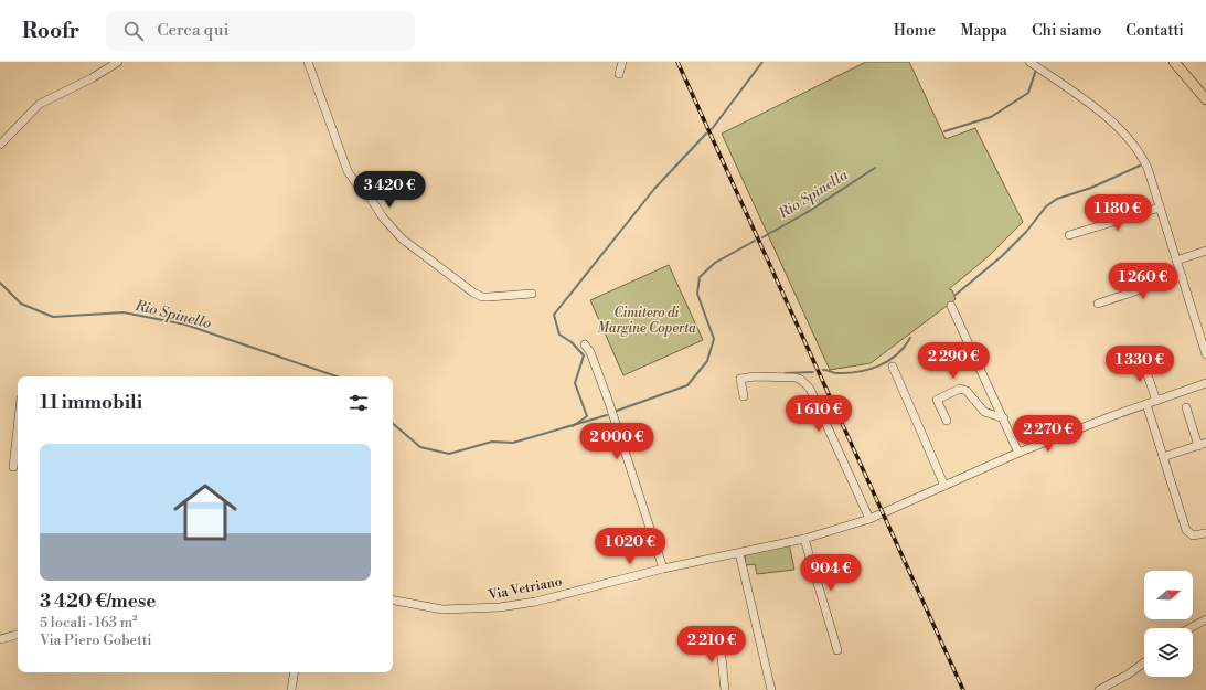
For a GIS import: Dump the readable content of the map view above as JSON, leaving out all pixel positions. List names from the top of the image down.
{
  "streets": {
    "street": ["Via Vetriano"]
  },
  "water": ["Rio Spinella", "Rio Spinello"],
  "parks": ["Cimitero di Margine Coperta"],
  "north": "right",
  "page": {
    "header": "Roofr",
    "search": "Cerca qui",
    "nav": [
      "Home",
      "Mappa",
      "Chi siamo",
      "Contatti"
    ],
    "price": [
      "3 420 €",
      "1 180 €",
      "1 260 €",
      "2 290 €",
      "1 330 €",
      "1 610 €",
      "2 270 €",
      "2 000 €",
      "1 020 €",
      "904 €",
      "2 210 €"
    ],
    "heading": "11 immobili",
    "list": [
      {
        "name": "3 420 €/mese",
        "note": "5 locali · 163 m² · Via Piero Gobetti"
      }
    ]
  }
}
